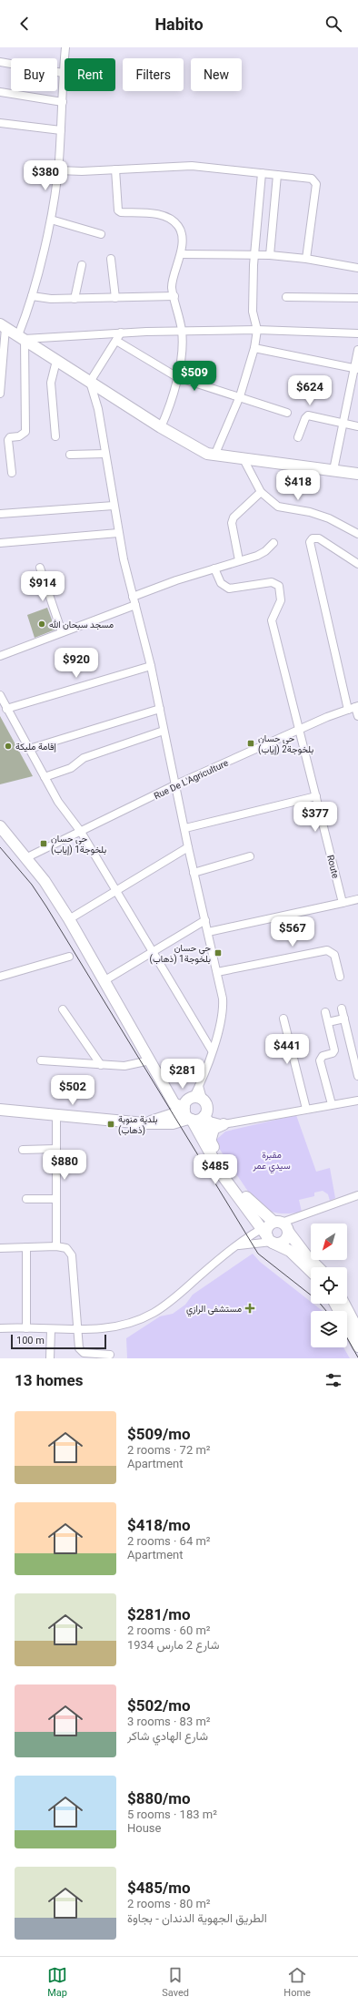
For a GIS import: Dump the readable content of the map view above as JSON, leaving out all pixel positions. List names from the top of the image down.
{
  "streets": {
    "street": ["Rue De L'Agriculture", "Route"]
  },
  "crossings": [
    ["Rue De L'Agriculture", "Route"]
  ],
  "parks": ["مقبرة سيدي عمر"],
  "places": {
    "other": ["مسجد سبحان الله", "إقامة مليكة"],
    "transit": [
      "حي حسان بلخوجة2 (إياب)",
      "حي حسان بلخوجة1 (إياب)",
      "حي حسان بلخوجة1 (ذهاب)",
      "بلدية منوبة (ذهاب)"
    ],
    "health": ["مستشفى الرازي"]
  },
  "scale_bar": "100 m",
  "north": "bottom left",
  "page": {
    "header": "Habito",
    "chip": [
      "Buy",
      "Rent",
      "Filters",
      "New"
    ],
    "price": [
      "$380",
      "$509",
      "$624",
      "$418",
      "$914",
      "$920",
      "$377",
      "$567",
      "$441",
      "$281",
      "$502",
      "$880",
      "$485"
    ],
    "scale": "100 m",
    "heading": "13 homes",
    "list": [
      {
        "name": "$509/mo",
        "note": "2 rooms · 72 m² · Apartment"
      },
      {
        "name": "$418/mo",
        "note": "2 rooms · 64 m² · Apartment"
      },
      {
        "name": "$281/mo",
        "note": "2 rooms · 60 m² · شارع 2 مارس 1934"
      },
      {
        "name": "$502/mo",
        "note": "3 rooms · 83 m² · شارع الهادي شاكر"
      },
      {
        "name": "$880/mo",
        "note": "5 rooms · 183 m² · House"
      },
      {
        "name": "$485/mo",
        "note": "2 rooms · 80 m² · الطريق الجهوية الدندان - بجاوة"
      }
    ],
    "tabs": ["Map", "Saved", "Home"]
  }
}
